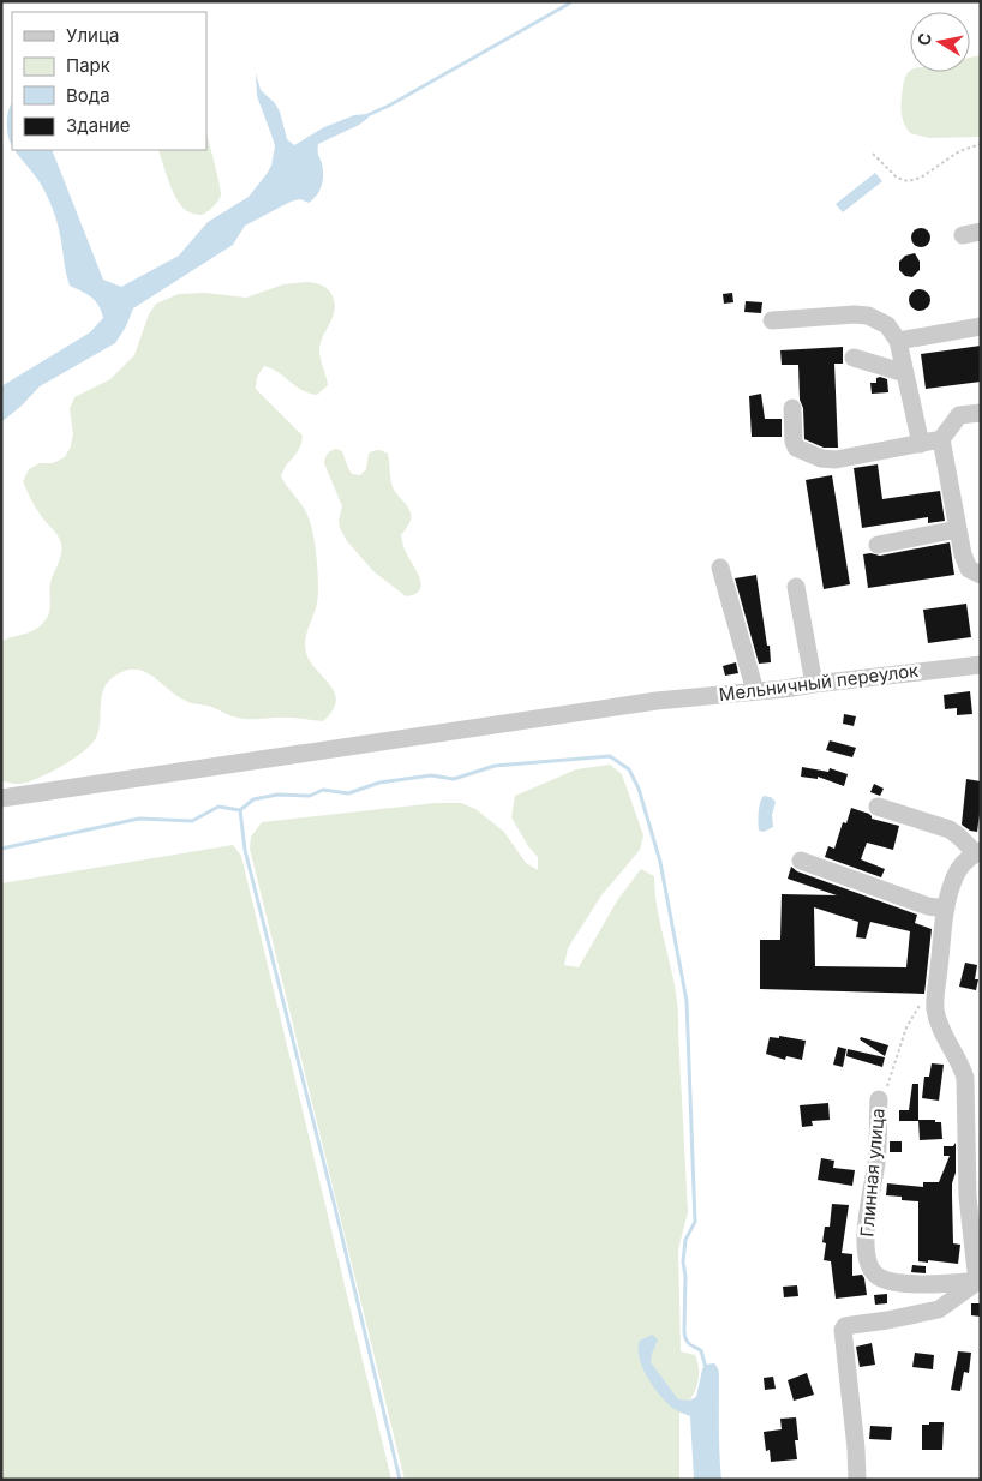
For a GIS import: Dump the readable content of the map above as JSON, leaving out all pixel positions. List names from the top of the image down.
{
  "streets": {
    "street": ["Мельничный переулок", "Глинная улица"]
  },
  "legend": [
    "Улица",
    "Парк",
    "Вода",
    "Здание"
  ],
  "north": "left"
}
